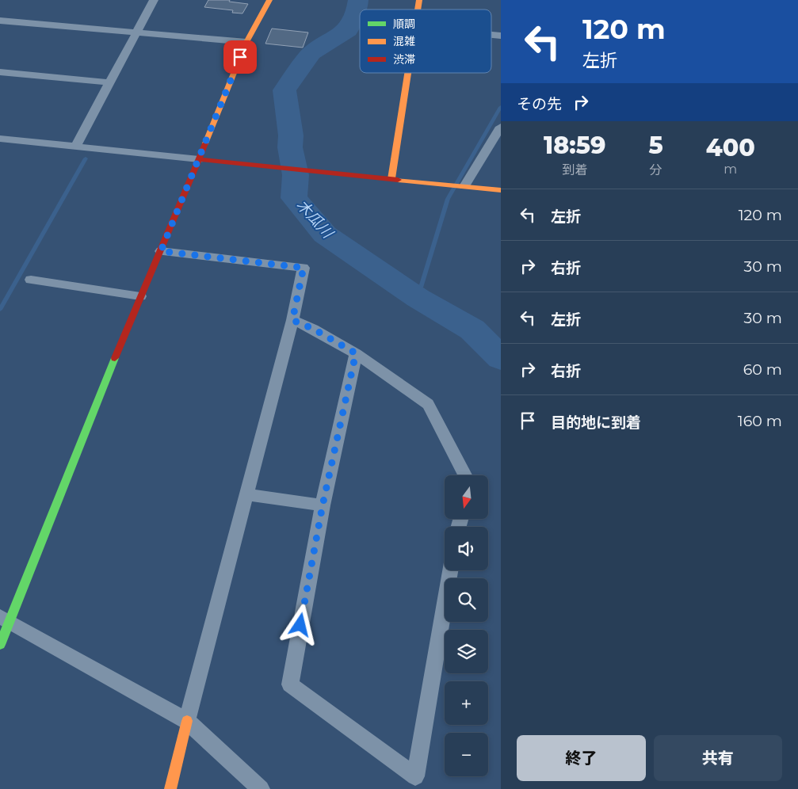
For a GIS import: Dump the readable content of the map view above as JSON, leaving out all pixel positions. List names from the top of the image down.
{
  "water": ["木瓜川"],
  "legend": ["順調", "混雑", "渋滞"],
  "north": "bottom",
  "page": {
    "turn": ["120 m", "左折"],
    "then": "その先",
    "eta": [
      "18:59",
      "到着",
      "5",
      "分",
      "400",
      "m"
    ],
    "list": [
      {
        "name": "左折",
        "value": "120 m"
      },
      {
        "name": "右折",
        "value": "30 m"
      },
      {
        "name": "左折",
        "value": "30 m"
      },
      {
        "name": "右折",
        "value": "60 m"
      },
      {
        "name": "目的地に到着",
        "value": "160 m"
      }
    ],
    "map_buttons": ["+", "−"],
    "buttons": ["終了", "共有"]
  }
}
